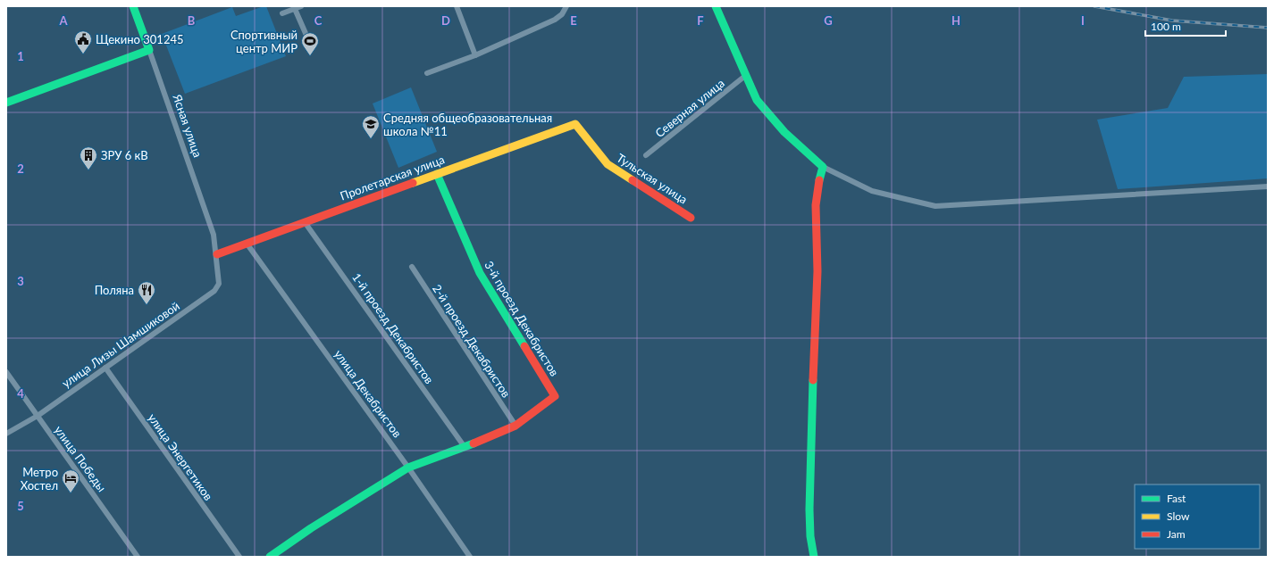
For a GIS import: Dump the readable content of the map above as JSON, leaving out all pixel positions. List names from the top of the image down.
{
  "streets": {
    "street": [
      "Северная улица",
      "Ясная улица",
      "Пролетарская улица",
      "Тульская улица",
      "3-й проезд Декабристов",
      "1-й проезд Декабристов",
      "2-й проезд Декабристов",
      "улица Лизы Шамшиковой",
      "улица Декабристов",
      "улица Энергетиков",
      "улица Победы"
    ]
  },
  "crossings": [
    ["Ясная улица", "Пролетарская улица"],
    ["Ясная улица", "улица Лизы Шамшиковой"],
    ["Пролетарская улица", "Тульская улица"],
    ["Пролетарская улица", "3-й проезд Декабристов"],
    ["Пролетарская улица", "1-й проезд Декабристов"],
    ["Пролетарская улица", "улица Лизы Шамшиковой"],
    ["Пролетарская улица", "улица Декабристов"],
    ["3-й проезд Декабристов", "2-й проезд Декабристов"],
    ["улица Лизы Шамшиковой", "улица Энергетиков"],
    ["улица Лизы Шамшиковой", "улица Победы"]
  ],
  "places": {
    "public building": ["Щекино 301245"],
    "sports": ["Спортивный центр МИР"],
    "school or university": ["Средняя общеобразовательная школа №11"],
    "building": ["ЗРУ 6 кВ"],
    "restaurant": ["Поляна"],
    "hotel": ["Метро Хостел"]
  },
  "legend": ["Fast", "Slow", "Jam"],
  "scale_bar": "100 m",
  "grid": {
    "columns": [
      "A",
      "B",
      "C",
      "D",
      "E",
      "F",
      "G",
      "H",
      "I"
    ],
    "rows": [
      "1",
      "2",
      "3",
      "4",
      "5"
    ]
  }
}
